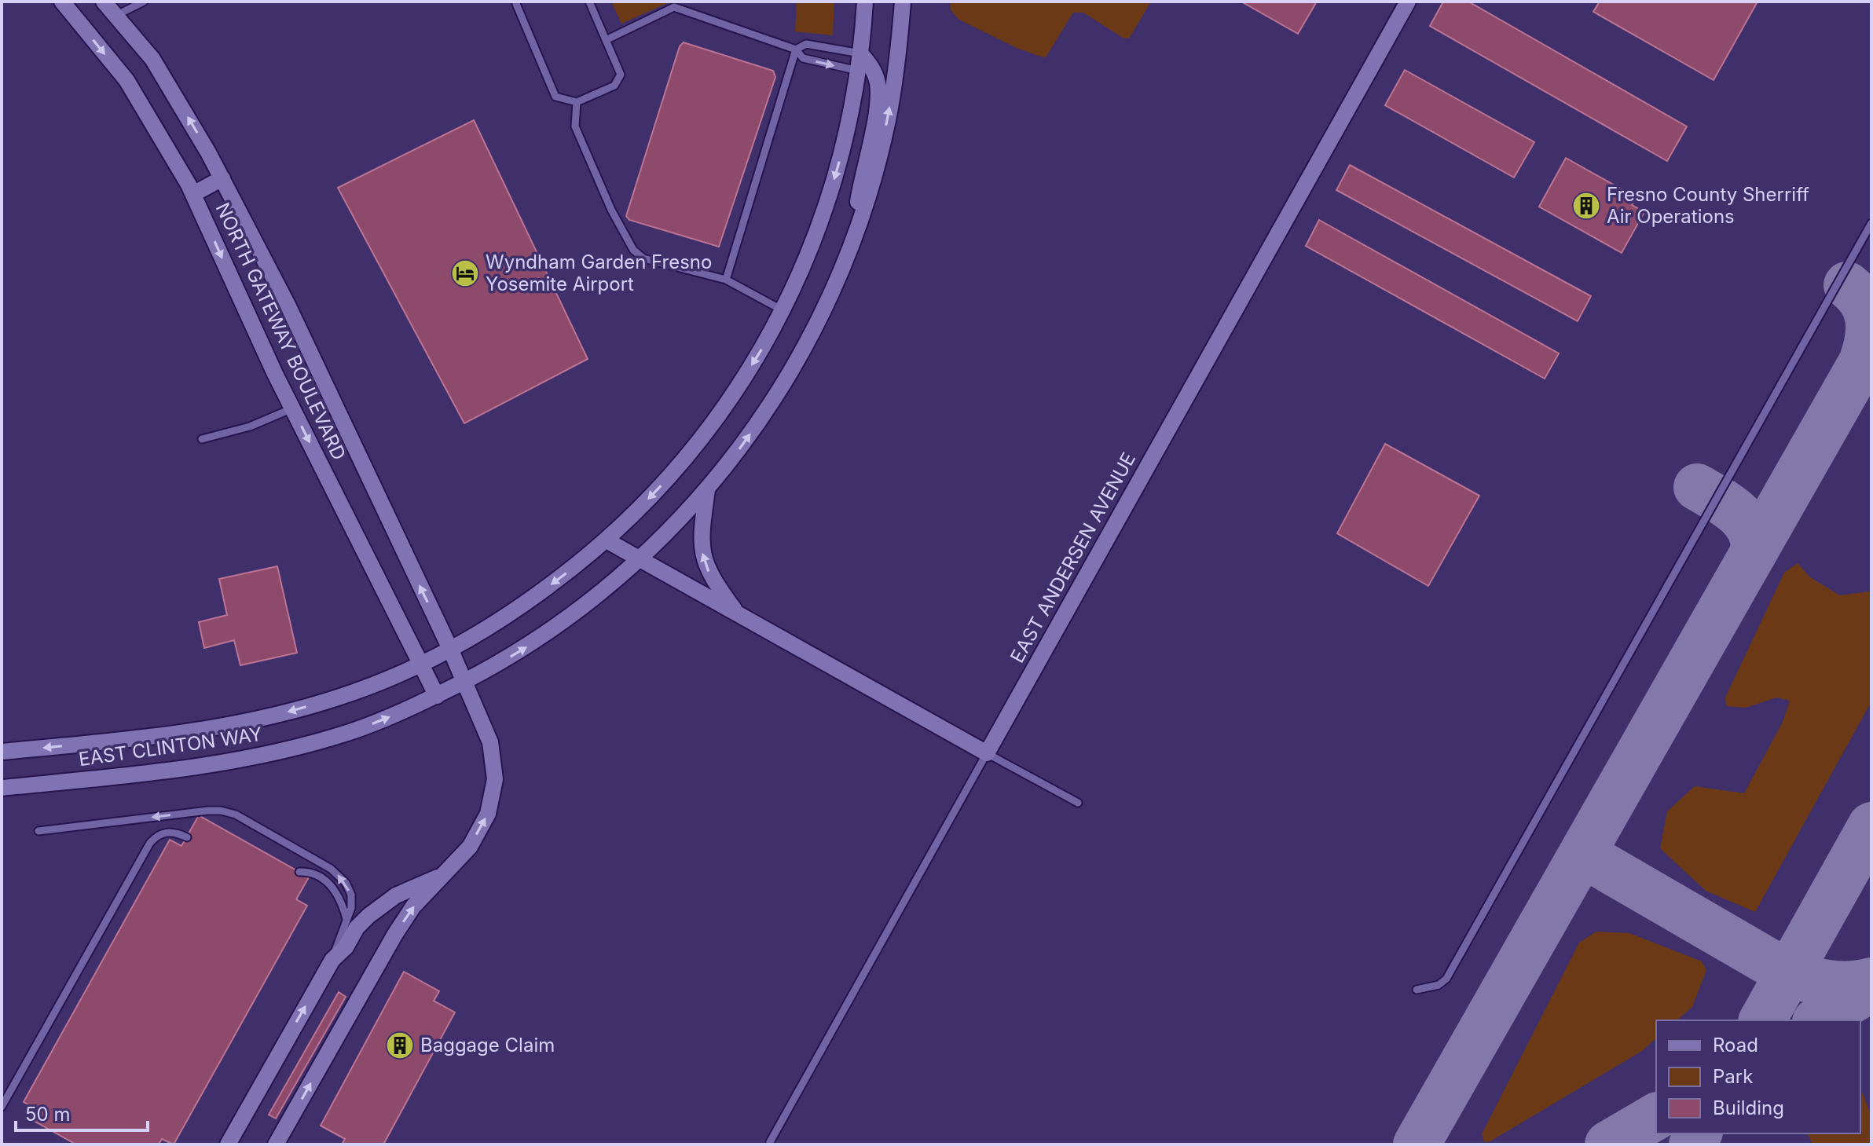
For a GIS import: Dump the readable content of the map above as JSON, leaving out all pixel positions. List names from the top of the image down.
{
  "streets": {
    "main road": ["NORTH GATEWAY BOULEVARD", "EAST ANDERSEN AVENUE", "EAST CLINTON WAY"]
  },
  "crossings": [
    ["NORTH GATEWAY BOULEVARD", "EAST CLINTON WAY"]
  ],
  "places": {
    "building": ["Fresno County Sherriff Air Operations", "Baggage Claim"],
    "hotel": ["Wyndham Garden Fresno Yosemite Airport"]
  },
  "legend": ["Road", "Park", "Building"],
  "scale_bar": "50 m"
}
